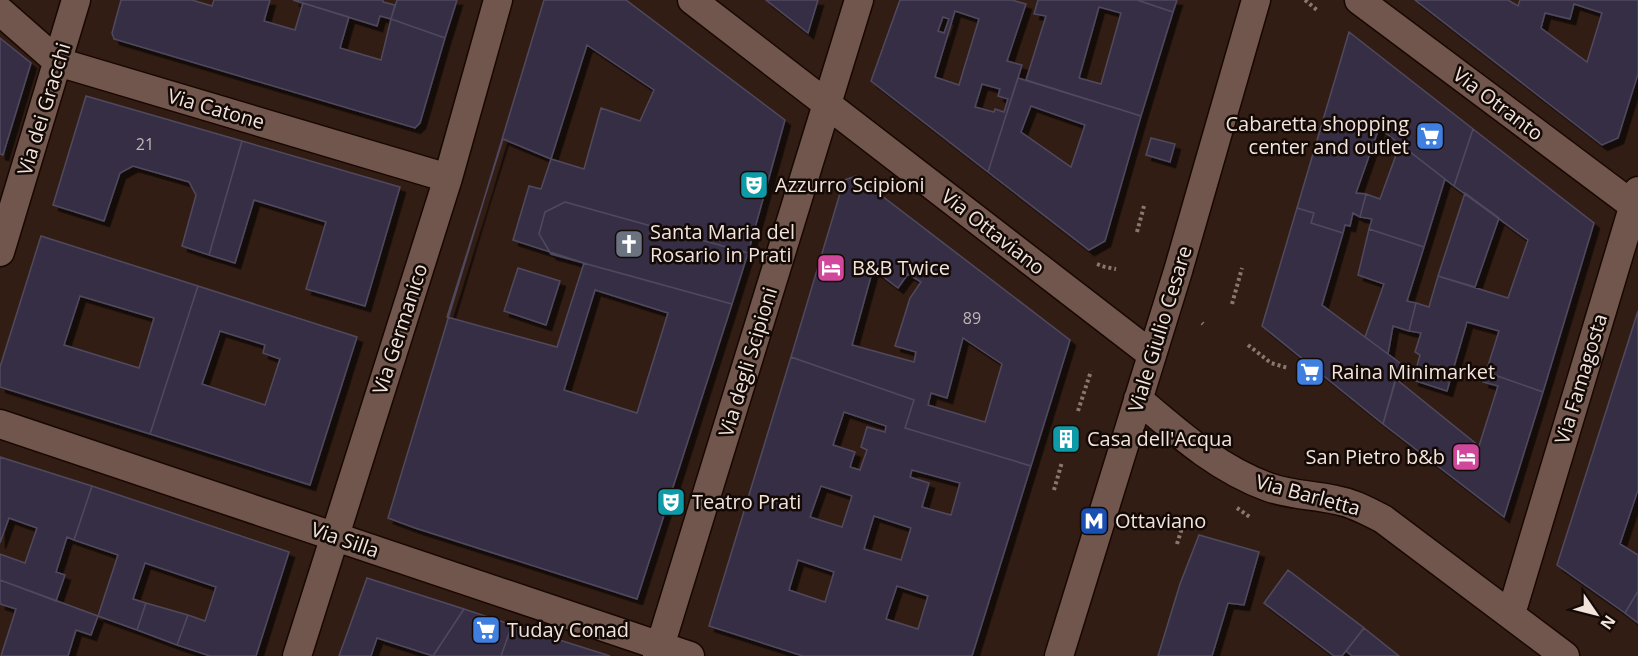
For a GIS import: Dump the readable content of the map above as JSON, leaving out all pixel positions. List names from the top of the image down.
{
  "streets": {
    "street": [
      "Via Otranto",
      "Via dei Gracchi",
      "Via Catone",
      "Via Ottaviano",
      "Via Germanico",
      "Viale Giulio Cesare",
      "Via degli Scipioni",
      "Via Famagosta",
      "Via Barletta",
      "Via Silla"
    ]
  },
  "crossings": [
    ["Via Otranto", "Via Famagosta"],
    ["Via dei Gracchi", "Via Catone"],
    ["Via Catone", "Via Germanico"],
    ["Via Ottaviano", "Viale Giulio Cesare"],
    ["Via Ottaviano", "Via degli Scipioni"],
    ["Via Germanico", "Via Silla"],
    ["Viale Giulio Cesare", "Via Barletta"],
    ["Via degli Scipioni", "Via Silla"]
  ],
  "places": {
    "supermarket": ["Cabaretta shopping center and outlet", "Raina Minimarket", "Tuday Conad"],
    "theatre": ["Azzurro Scipioni", "Teatro Prati"],
    "church": ["Santa Maria del Rosario in Prati"],
    "hotel": ["B&B Twice", "San Pietro b&b"],
    "building": ["Casa dell'Acqua"],
    "metro station": ["Ottaviano"]
  },
  "house_numbers": ["21", "89"],
  "north": "bottom right"
}
